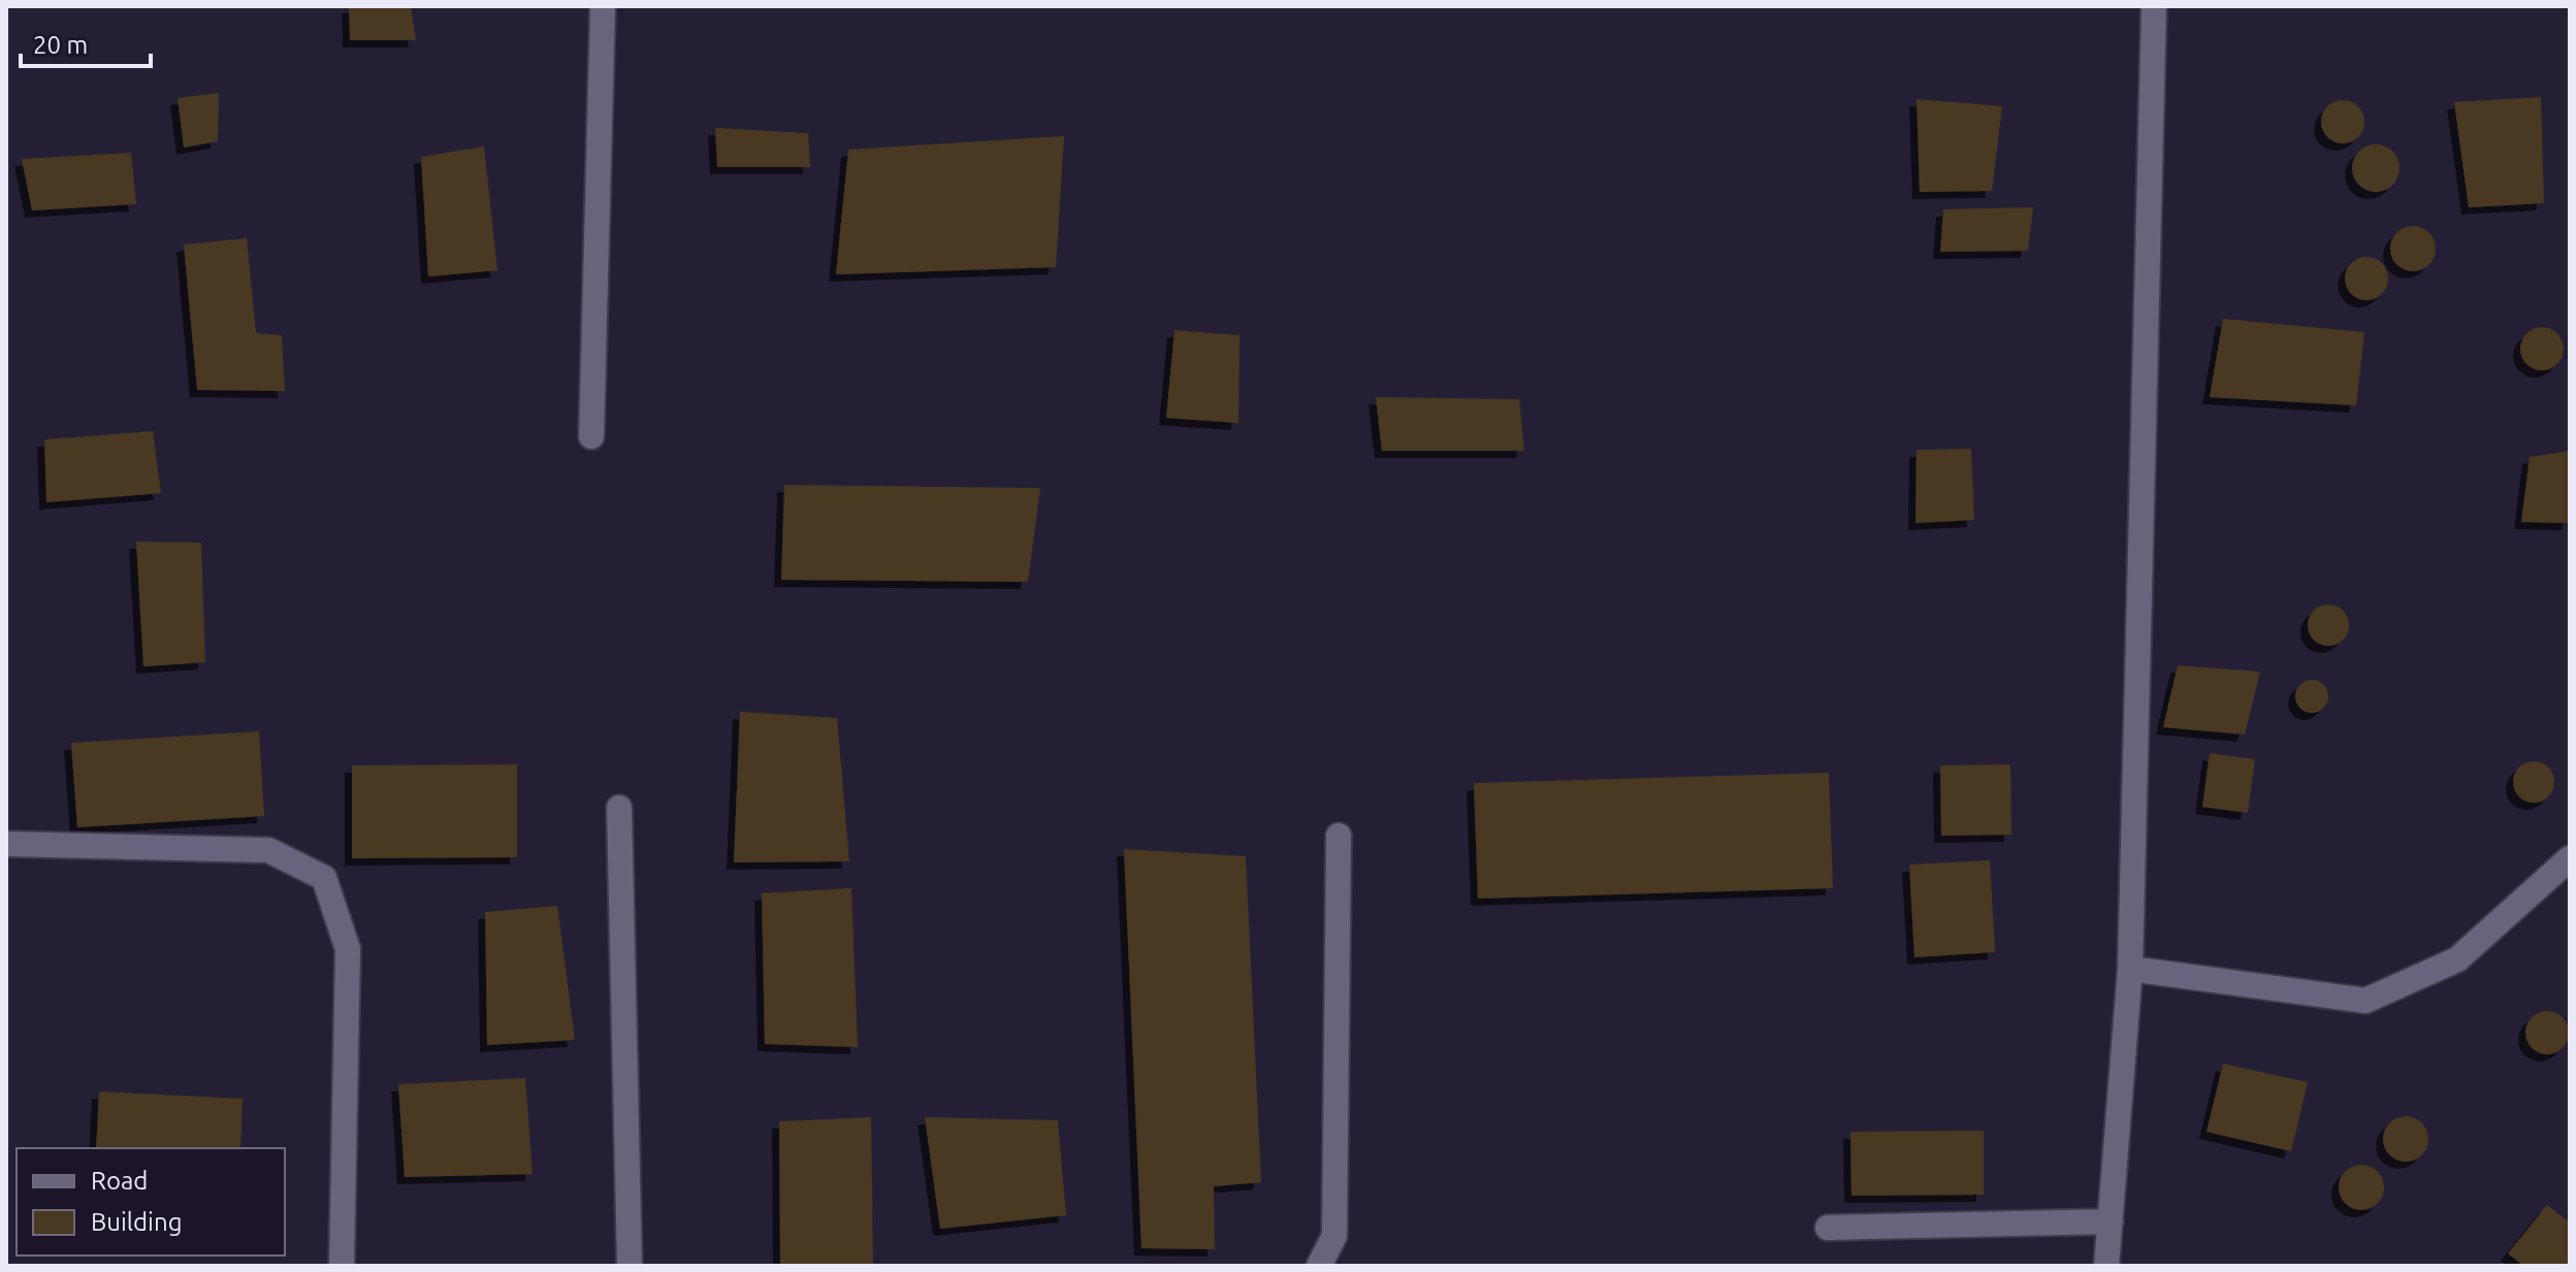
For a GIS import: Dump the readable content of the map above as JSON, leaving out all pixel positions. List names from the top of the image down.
{
  "legend": ["Road", "Building"],
  "scale_bar": "20 m"
}
